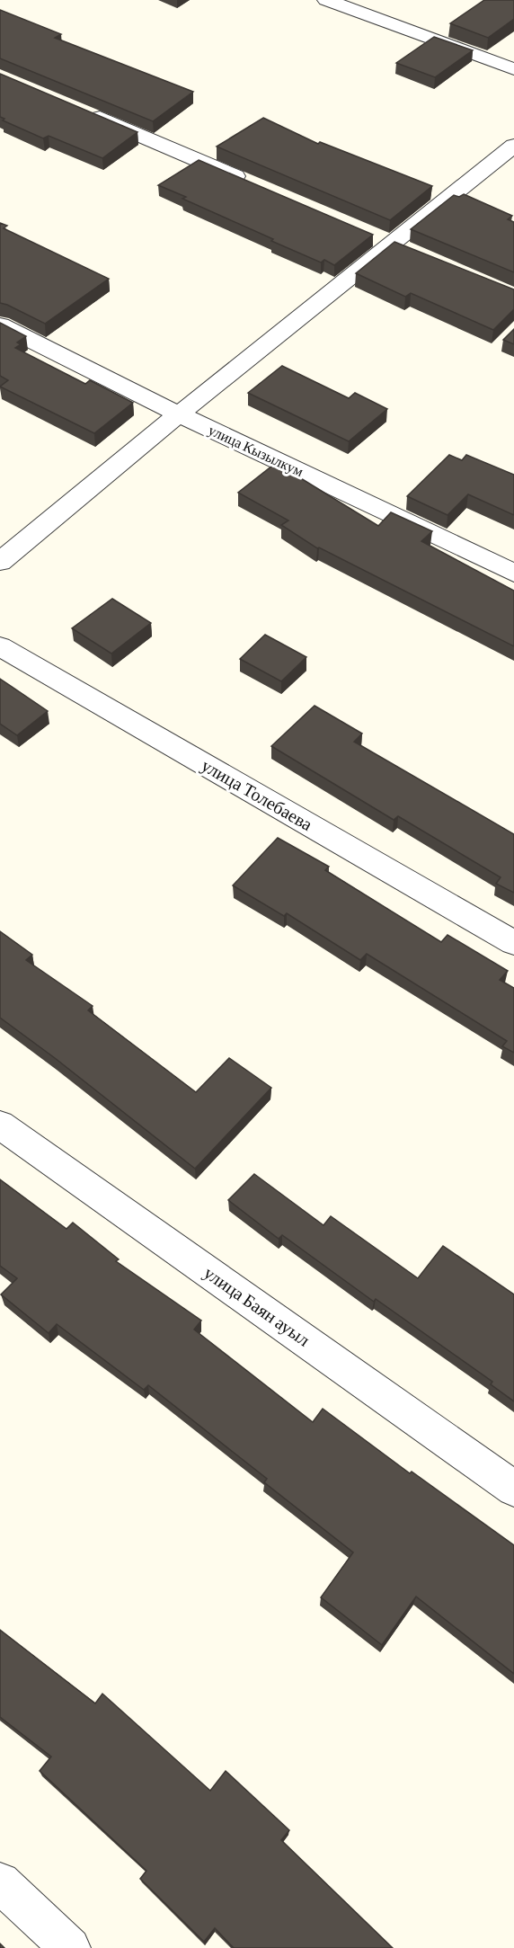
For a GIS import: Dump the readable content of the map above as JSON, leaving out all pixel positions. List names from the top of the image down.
{
  "streets": {
    "street": ["улица Кызылкум", "улица Толебаева", "улица Баян ауыл"]
  }
}
